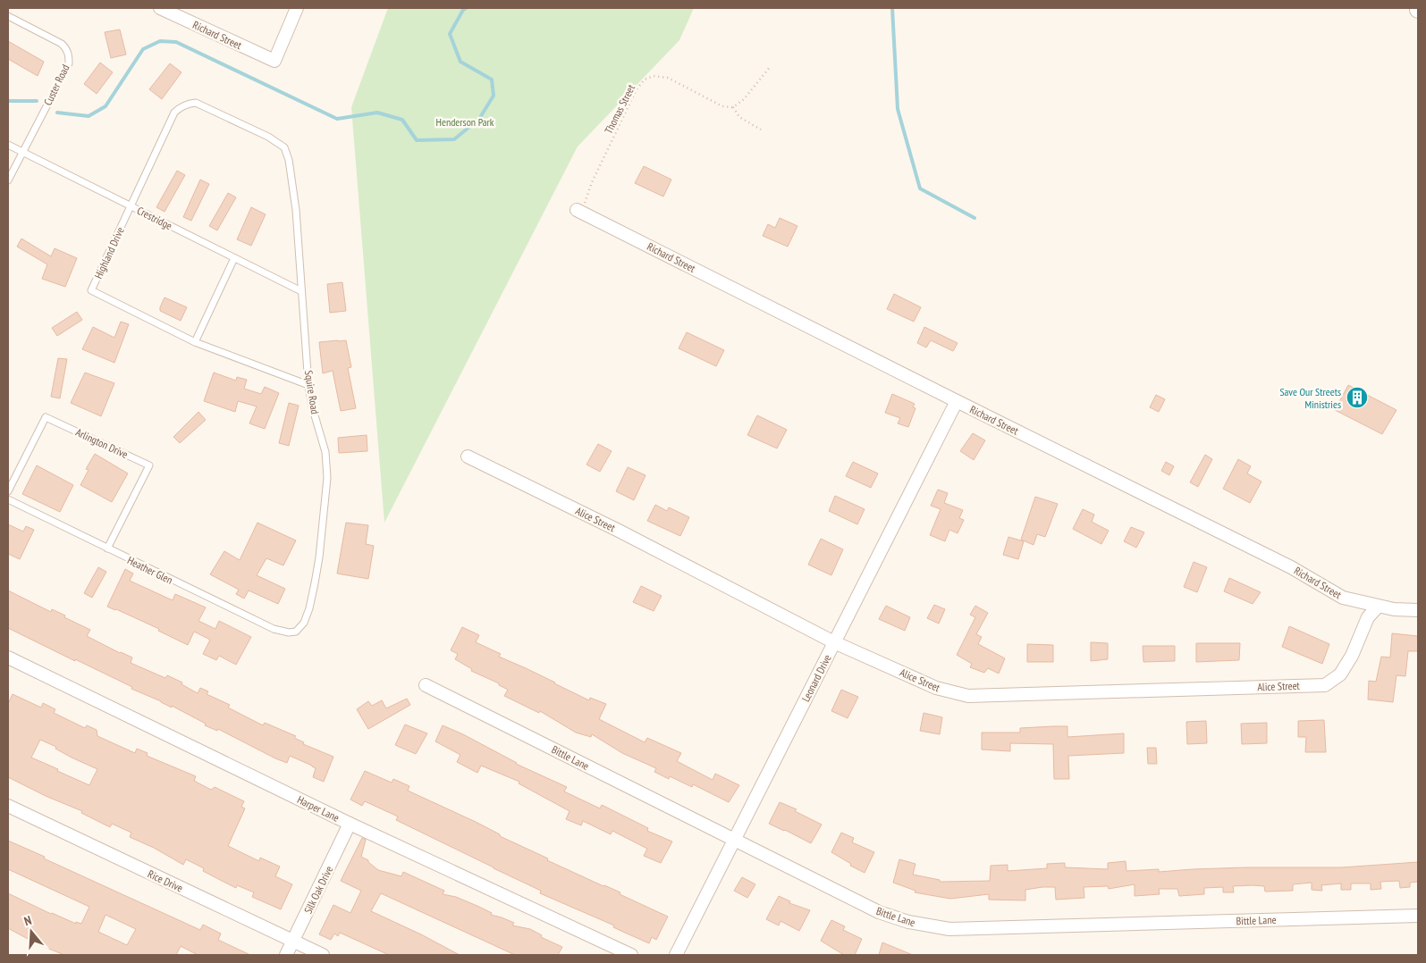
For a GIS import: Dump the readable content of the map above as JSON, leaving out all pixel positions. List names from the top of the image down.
{
  "streets": {
    "street": [
      "Richard Street",
      "Alice Street",
      "Leonard Drive",
      "Bittle Lane",
      "Harper Lane",
      "Rice Drive",
      "Silk Oak Drive"
    ],
    "lane": [
      "Custer Road",
      "Crestridge",
      "Highland Drive",
      "Squire Road",
      "Arlington Drive",
      "Heather Glen"
    ],
    "path": ["Thomas Street"]
  },
  "crossings": [
    ["Richard Street", "Thomas Street"],
    ["Richard Street", "Alice Street"],
    ["Richard Street", "Leonard Drive"],
    ["Custer Road", "Crestridge"],
    ["Crestridge", "Highland Drive"],
    ["Crestridge", "Squire Road"],
    ["Highland Drive", "Squire Road"],
    ["Squire Road", "Heather Glen"],
    ["Arlington Drive", "Heather Glen"],
    ["Alice Street", "Leonard Drive"],
    ["Leonard Drive", "Bittle Lane"],
    ["Harper Lane", "Silk Oak Drive"],
    ["Rice Drive", "Silk Oak Drive"]
  ],
  "parks": ["Henderson Park"],
  "places": {
    "building": ["Save Our Streets Ministries"]
  },
  "north": "top"
}
